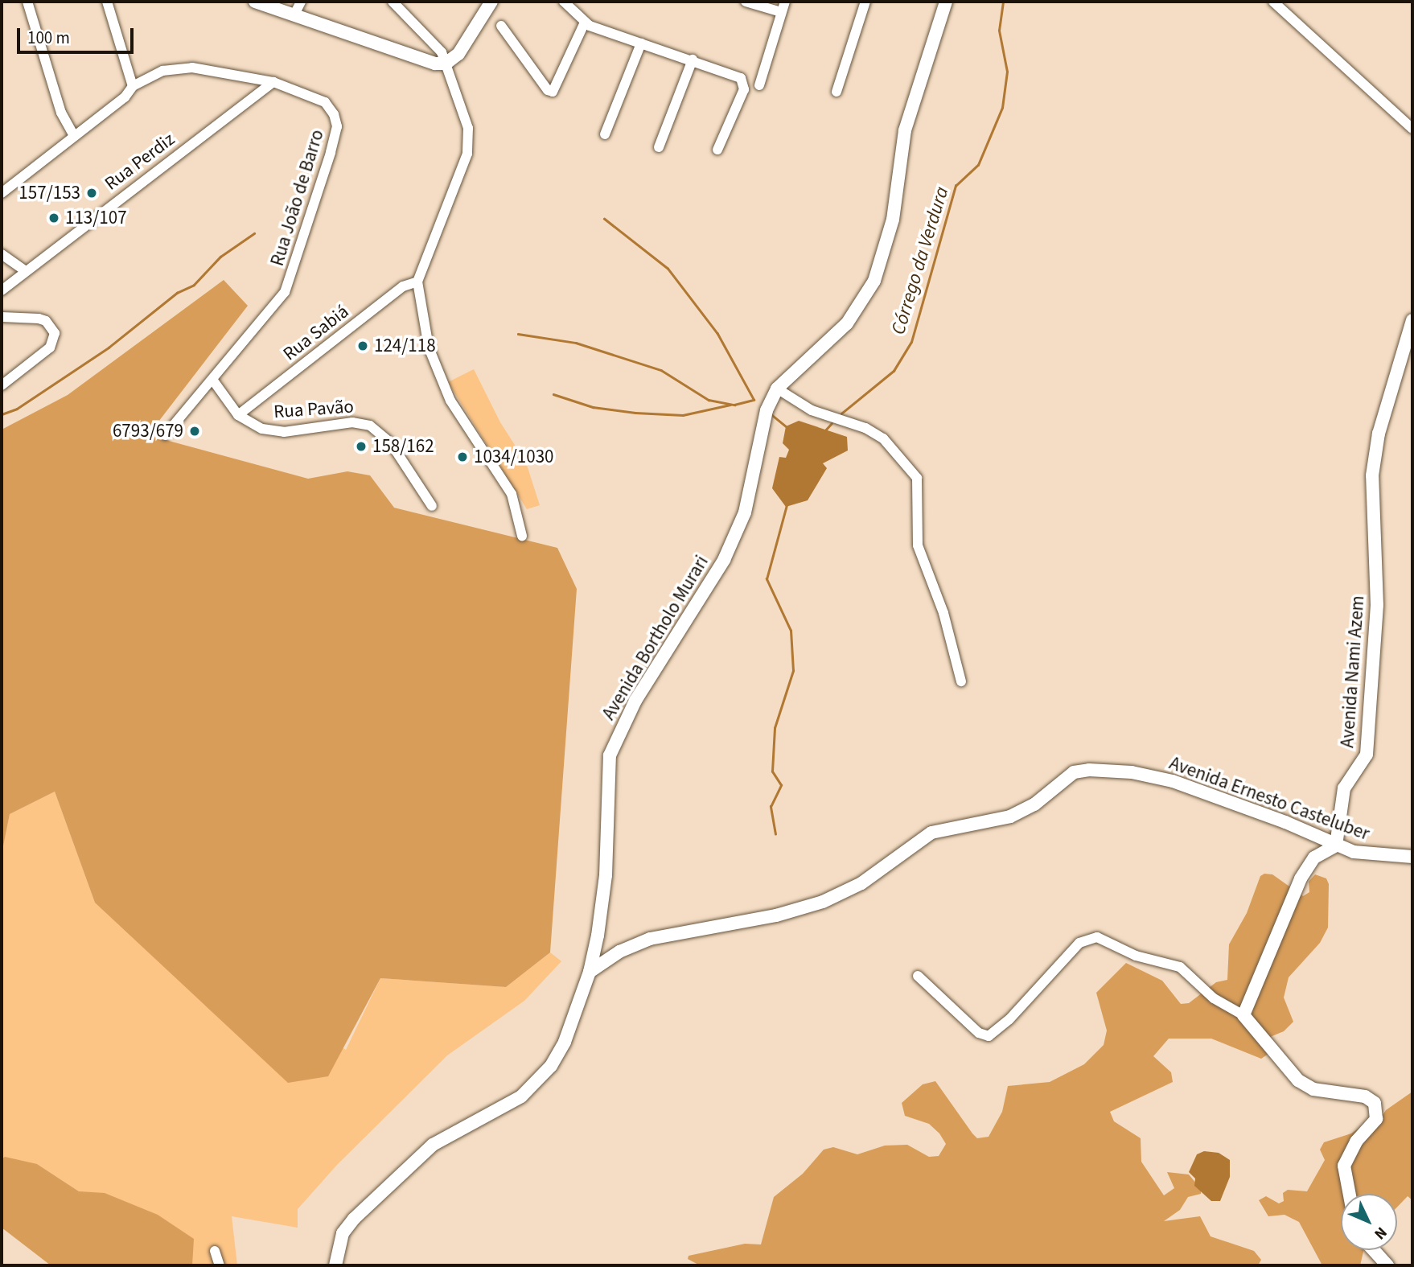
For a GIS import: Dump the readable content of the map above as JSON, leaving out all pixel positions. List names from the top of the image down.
{
  "streets": {
    "street": [
      "Rua Perdiz",
      "Rua João de Barro",
      "Rua Sabiá",
      "Rua Pavão",
      "Avenida Bortholo Murari",
      "Avenida Nami Azem",
      "Avenida Ernesto Casteluber"
    ]
  },
  "crossings": [
    ["Rua Perdiz", "Rua João de Barro"],
    ["Rua João de Barro", "Rua Pavão"],
    ["Rua Sabiá", "Rua Pavão"],
    ["Avenida Bortholo Murari", "Avenida Ernesto Casteluber"],
    ["Avenida Nami Azem", "Avenida Ernesto Casteluber"]
  ],
  "water": ["Córrego da Verdura"],
  "places": [
    "157/153",
    "113/107",
    "124/118",
    "6793/679",
    "158/162",
    "1034/1030"
  ],
  "scale_bar": "100 m",
  "north": "bottom right"
}
